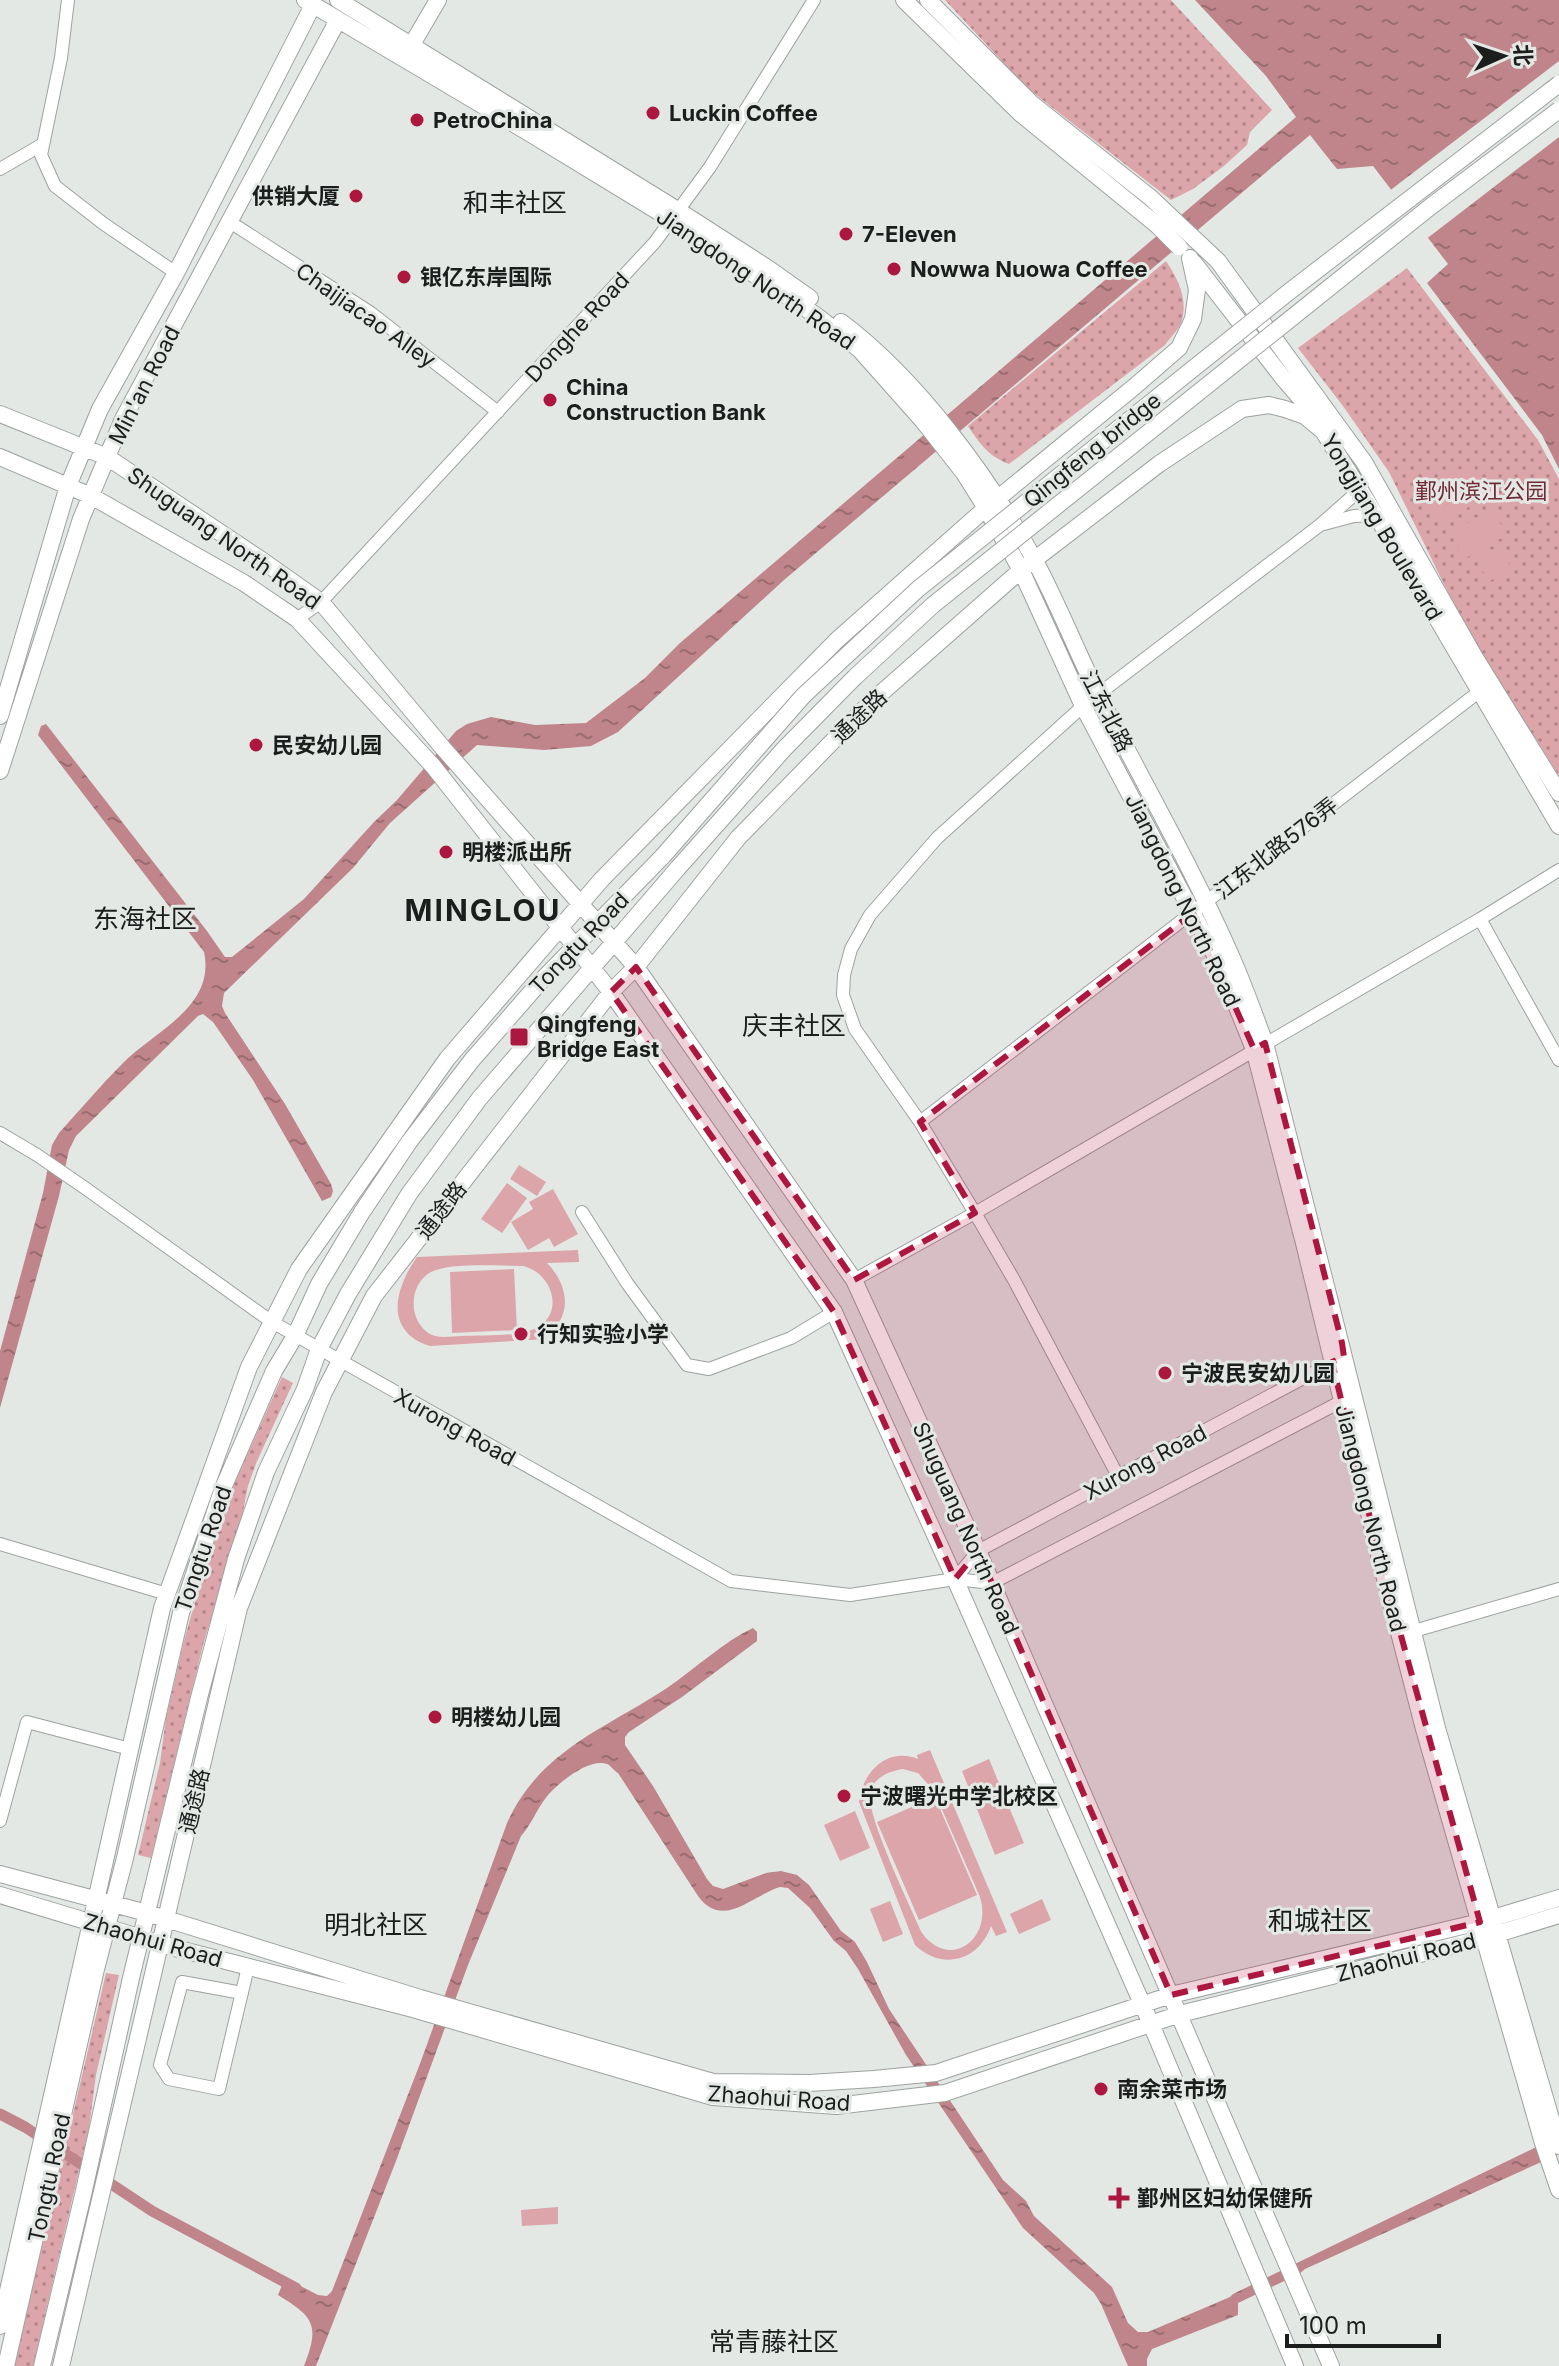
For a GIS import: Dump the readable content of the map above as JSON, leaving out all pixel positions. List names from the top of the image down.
{
  "streets": {
    "main road": [
      "Jiangdong North Road",
      "Min'an Road",
      "Qingfeng bridge",
      "Yongjiang Boulevard",
      "Shuguang North Road",
      "江东北路",
      "通途路",
      "Tongtu Road",
      "Zhaohui Road"
    ],
    "street": [
      "Chaijiacao Alley",
      "Donghe Road",
      "江东北路576弄",
      "Xurong Road"
    ]
  },
  "crossings": [
    ["Jiangdong North Road", "Donghe Road"],
    ["Jiangdong North Road", "Min'an Road"],
    ["Jiangdong North Road", "江东北路"],
    ["Jiangdong North Road", "通途路"],
    ["Jiangdong North Road", "江东北路576弄"],
    ["Jiangdong North Road", "Xurong Road"],
    ["Jiangdong North Road", "Zhaohui Road"],
    ["Chaijiacao Alley", "Donghe Road"],
    ["Chaijiacao Alley", "Min'an Road"],
    ["Donghe Road", "Shuguang North Road"],
    ["Min'an Road", "Shuguang North Road"],
    ["Qingfeng bridge", "Tongtu Road"],
    ["Yongjiang Boulevard", "通途路"],
    ["Yongjiang Boulevard", "江东北路576弄"],
    ["Shuguang North Road", "通途路"],
    ["Shuguang North Road", "Tongtu Road"],
    ["Shuguang North Road", "Xurong Road"],
    ["Shuguang North Road", "Zhaohui Road"],
    ["江东北路", "通途路"],
    ["江东北路", "江东北路576弄"],
    ["通途路", "Xurong Road"],
    ["通途路", "Zhaohui Road"],
    ["Tongtu Road", "Xurong Road"],
    ["Tongtu Road", "Zhaohui Road"]
  ],
  "districts": [
    "和丰社区",
    "MINGLOU",
    "东海社区",
    "庆丰社区",
    "和城社区",
    "明北社区",
    "常青藤社区"
  ],
  "parks": ["鄞州滨江公园"],
  "places": {
    "other": [
      "Luckin Coffee",
      "PetroChina",
      "供销大厦",
      "7-Eleven",
      "Nowwa Nuowa Coffee",
      "银亿东岸国际",
      "China Construction Bank",
      "民安幼儿园",
      "明楼派出所",
      "行知实验小学",
      "宁波民安幼儿园",
      "明楼幼儿园",
      "宁波曙光中学北校区",
      "南余菜市场"
    ],
    "transit": ["Qingfeng Bridge East"],
    "health": ["鄞州区妇幼保健所"]
  },
  "scale_bar": "100 m",
  "north": "right"
}
